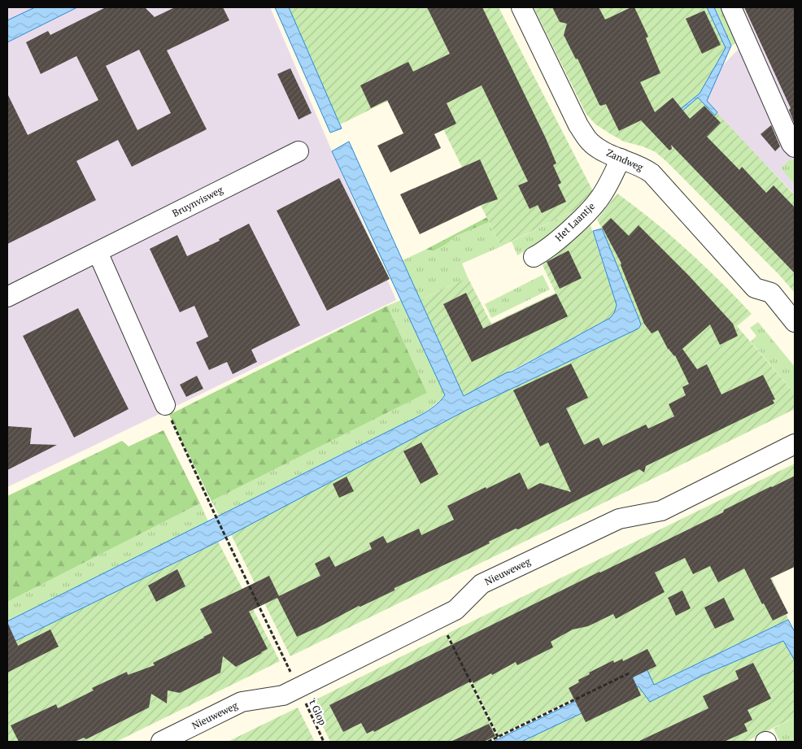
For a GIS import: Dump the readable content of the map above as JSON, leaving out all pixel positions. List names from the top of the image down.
{
  "streets": {
    "street": [
      "Zandweg",
      "Bruynvisweg",
      "Het Laantje",
      "Nieuweweg"
    ],
    "path": ["'t Glop"]
  },
  "crossings": [
    ["Zandweg", "Het Laantje"],
    ["Nieuweweg", "'t Glop"]
  ]
}
